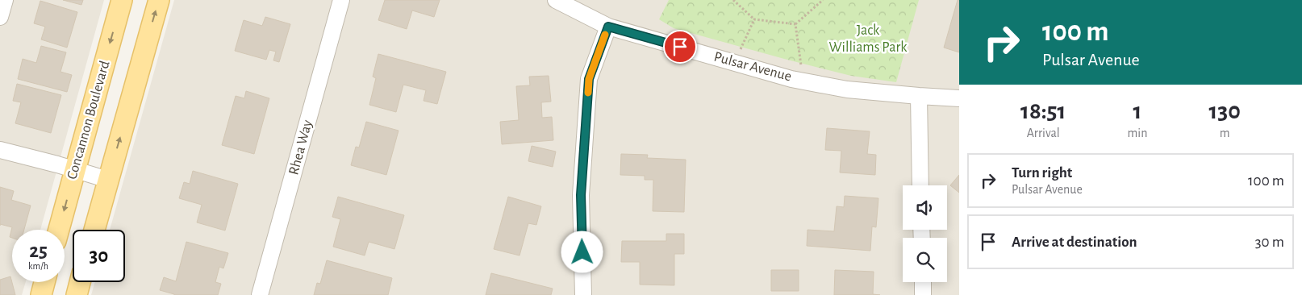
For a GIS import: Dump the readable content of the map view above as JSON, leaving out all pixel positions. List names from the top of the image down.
{
  "streets": {
    "main road": ["Concannon Boulevard"],
    "street": ["Pulsar Avenue", "Rhea Way"]
  },
  "parks": ["Jack Williams Park"],
  "page": {
    "turn": ["100 m", "Pulsar Avenue"],
    "eta": [
      "18:51",
      "Arrival",
      "1",
      "min",
      "130",
      "m"
    ],
    "list": [
      {
        "name": "Turn right",
        "note": "Pulsar Avenue",
        "value": "100 m"
      },
      {
        "name": "Arrive at destination",
        "value": "30 m"
      }
    ],
    "speed": "25 km/h",
    "limit": "30"
  }
}
